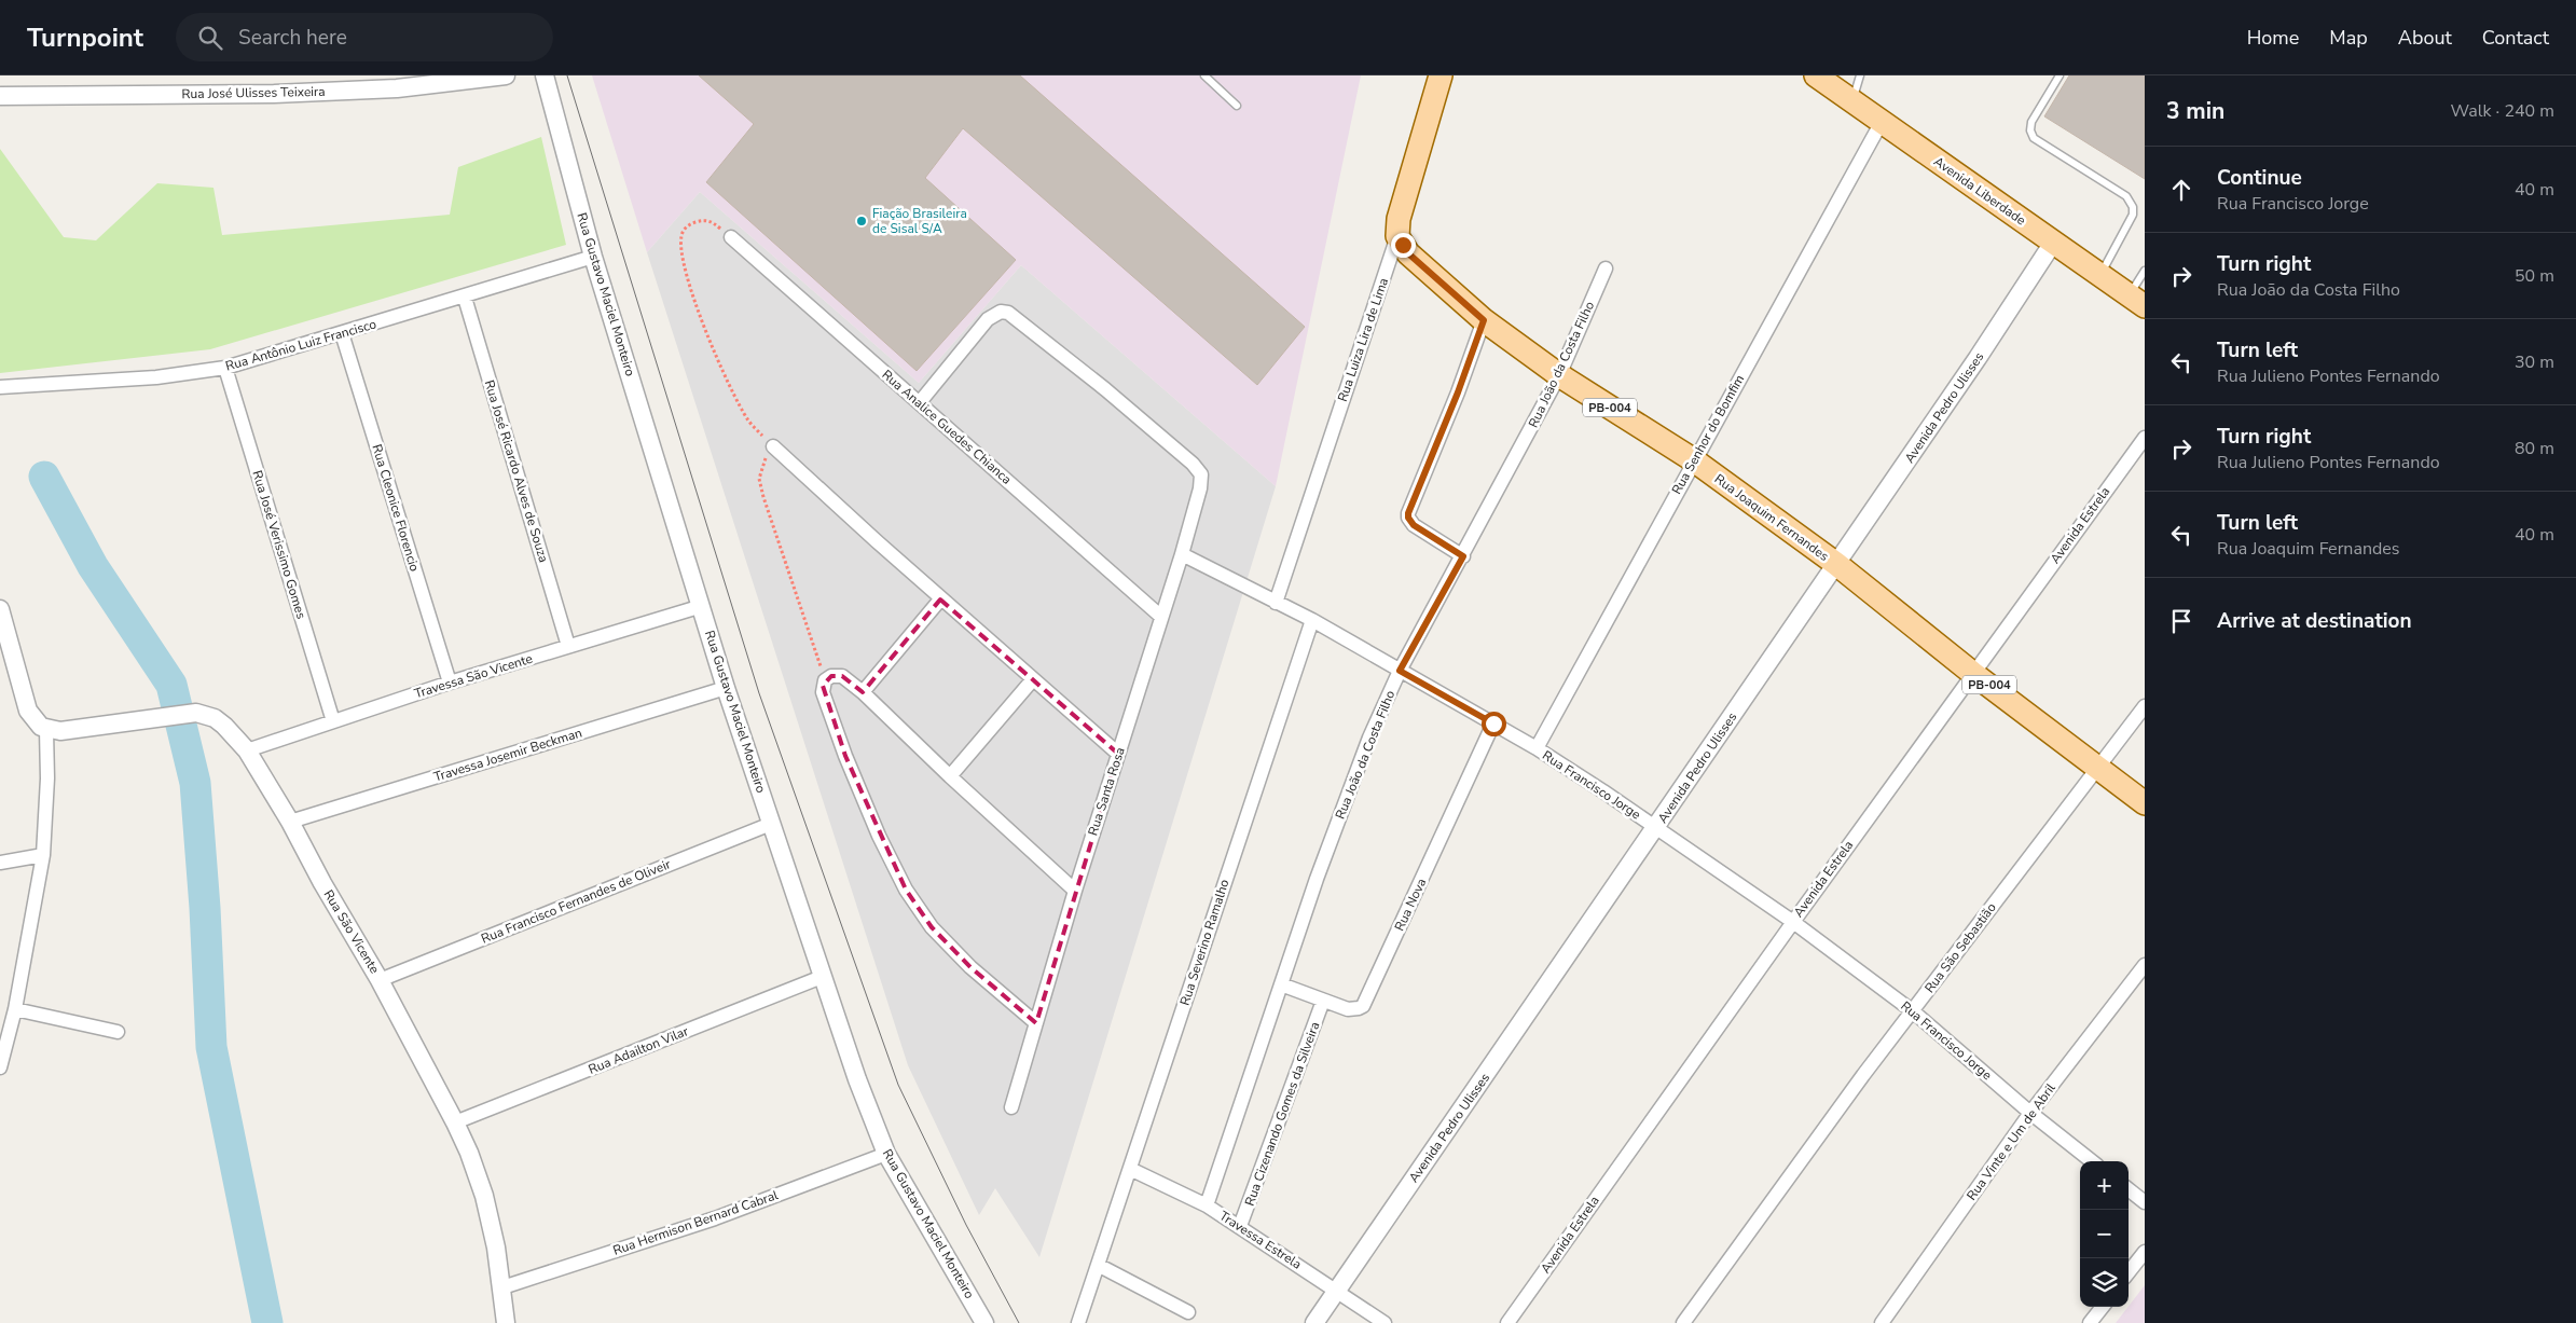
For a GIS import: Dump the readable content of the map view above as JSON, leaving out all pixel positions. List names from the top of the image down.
{
  "streets": {
    "main road": [
      "Avenida Liberdade",
      "Rua Luiza Lira de Lima",
      "PB-004",
      "Rua Joaquim Fernandes"
    ],
    "street": [
      "Rua José Ulisses Teixeira",
      "Rua Gustavo Maciel Monteiro",
      "Rua Antônio Luiz Francisco",
      "Rua João da Costa Filho",
      "Avenida Pedro Ulisses",
      "Rua Analice Guedes Chianca",
      "Rua Senhor do Bomfim",
      "Rua José Ricardo Alves de Souza",
      "Rua Cleonice Florencio",
      "Avenida Estrela",
      "Rua José Verissimo Gomes",
      "Travessa São Vicente",
      "Travessa Josemir Beckman",
      "Rua Francisco Jorge",
      "Rua Santa Rosa",
      "Rua Francisco Fernandes de Oliveir",
      "Rua Nova",
      "Rua São Vicente",
      "Rua Severino Ramalho",
      "Rua São Sebastião",
      "Rua Adailton Vilar",
      "Rua Cizenando Gomes da Silveira",
      "Rua Vinte e Um de Abril",
      "Rua Hermison Bernard Cabral",
      "Travessa Estrela"
    ]
  },
  "crossings": [
    ["Avenida Liberdade", "Avenida Pedro Ulisses"],
    ["Avenida Liberdade", "Rua Senhor do Bomfim"],
    ["Rua Gustavo Maciel Monteiro", "Rua Antônio Luiz Francisco"],
    ["Rua Gustavo Maciel Monteiro", "Travessa São Vicente"],
    ["Rua Gustavo Maciel Monteiro", "Travessa Josemir Beckman"],
    ["Rua Gustavo Maciel Monteiro", "Rua Francisco Fernandes de Oliveir"],
    ["Rua Gustavo Maciel Monteiro", "Rua Adailton Vilar"],
    ["Rua Gustavo Maciel Monteiro", "Rua Hermison Bernard Cabral"],
    ["Rua Luiza Lira de Lima", "Rua Joaquim Fernandes"],
    ["Rua Luiza Lira de Lima", "Rua Francisco Jorge"],
    ["Rua Antônio Luiz Francisco", "Rua José Ricardo Alves de Souza"],
    ["Rua Antônio Luiz Francisco", "Rua Cleonice Florencio"],
    ["Rua Antônio Luiz Francisco", "Rua José Verissimo Gomes"],
    ["Rua João da Costa Filho", "Rua Joaquim Fernandes"],
    ["Rua João da Costa Filho", "Rua Francisco Jorge"],
    ["Rua João da Costa Filho", "Rua Nova"],
    ["Rua João da Costa Filho", "Travessa Estrela"],
    ["Avenida Pedro Ulisses", "Rua Joaquim Fernandes"],
    ["Avenida Pedro Ulisses", "Rua Francisco Jorge"],
    ["Avenida Pedro Ulisses", "Travessa Estrela"],
    ["Rua Analice Guedes Chianca", "Rua Santa Rosa"],
    ["Rua Senhor do Bomfim", "Rua Joaquim Fernandes"],
    ["Rua Senhor do Bomfim", "Rua Francisco Jorge"],
    ["Rua José Ricardo Alves de Souza", "Travessa São Vicente"],
    ["Rua Cleonice Florencio", "Travessa São Vicente"],
    ["Rua Joaquim Fernandes", "Avenida Estrela"],
    ["Rua Joaquim Fernandes", "Rua São Sebastião"],
    ["Avenida Estrela", "Rua Francisco Jorge"],
    ["Rua José Verissimo Gomes", "Travessa São Vicente"],
    ["Travessa São Vicente", "Rua São Vicente"],
    ["Travessa Josemir Beckman", "Rua São Vicente"],
    ["Rua Francisco Jorge", "Rua Santa Rosa"],
    ["Rua Francisco Jorge", "Rua Nova"],
    ["Rua Francisco Jorge", "Rua Severino Ramalho"],
    ["Rua Francisco Jorge", "Rua São Sebastião"],
    ["Rua Francisco Jorge", "Rua Vinte e Um de Abril"],
    ["Rua Francisco Fernandes de Oliveir", "Rua São Vicente"],
    ["Rua Nova", "Rua Cizenando Gomes da Silveira"],
    ["Rua São Vicente", "Rua Adailton Vilar"],
    ["Rua São Vicente", "Rua Hermison Bernard Cabral"],
    ["Rua Severino Ramalho", "Travessa Estrela"],
    ["Rua Cizenando Gomes da Silveira", "Travessa Estrela"]
  ],
  "places": ["Fiação Brasileira de Sisal S/A"],
  "page": {
    "header": "Turnpoint",
    "search": "Search here",
    "nav": [
      "Home",
      "Map",
      "About",
      "Contact"
    ],
    "heading": ["3 min", "Walk · 240 m"],
    "list": [
      ["Continue", "Rua Francisco Jorge", "40 m"],
      ["Turn right", "Rua João da Costa Filho", "50 m"],
      ["Turn left", "Rua Julieno Pontes Fernando", "30 m"],
      ["Turn right", "Rua Julieno Pontes Fernando", "80 m"],
      ["Turn left", "Rua Joaquim Fernandes", "40 m"],
      "Arrive at destination"
    ],
    "map_buttons": ["+", "−"]
  }
}
